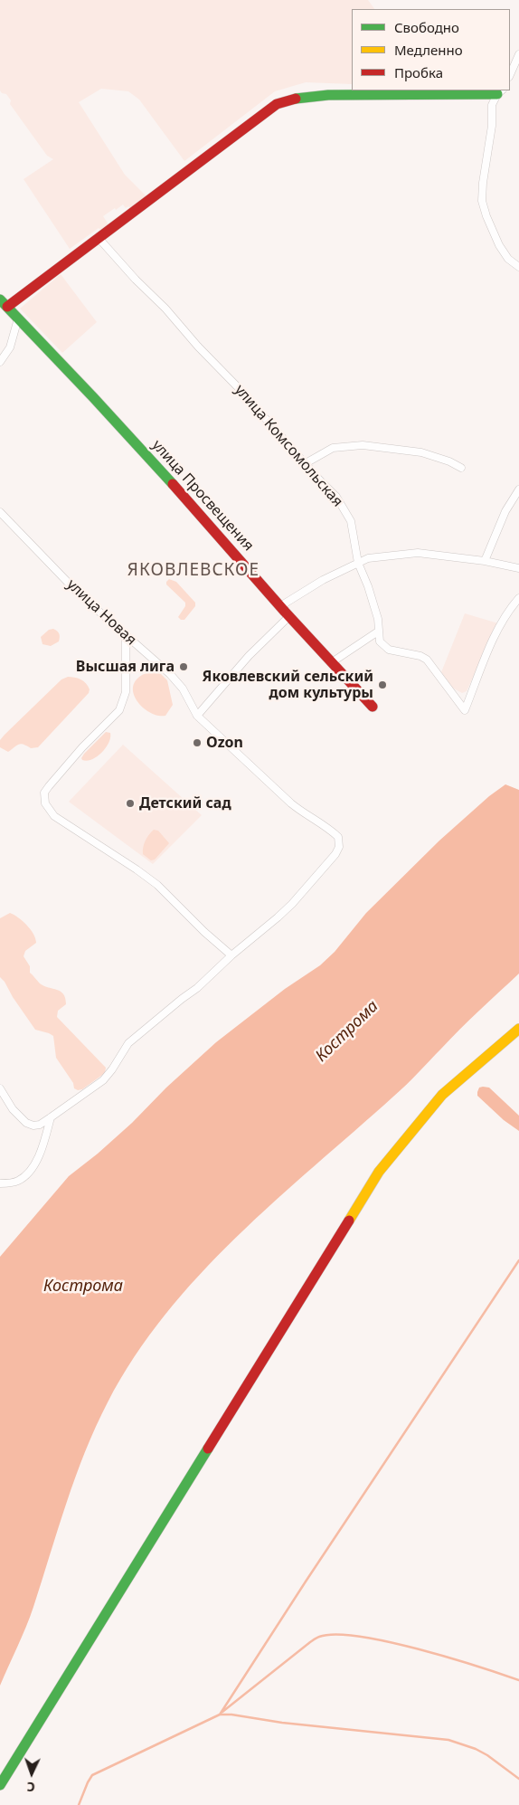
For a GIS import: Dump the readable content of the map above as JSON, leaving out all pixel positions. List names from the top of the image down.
{
  "streets": {
    "street": ["улица Комсомольская", "улица Просвещения", "улица Новая"]
  },
  "districts": ["ЯКОВЛЕВСКОЕ"],
  "water": ["Кострома"],
  "places": [
    "Высшая лига",
    "Яковлевский сельский дом культуры",
    "Ozon",
    "Детский сад"
  ],
  "legend": ["Свободно", "Медленно", "Пробка"],
  "north": "bottom"
}
